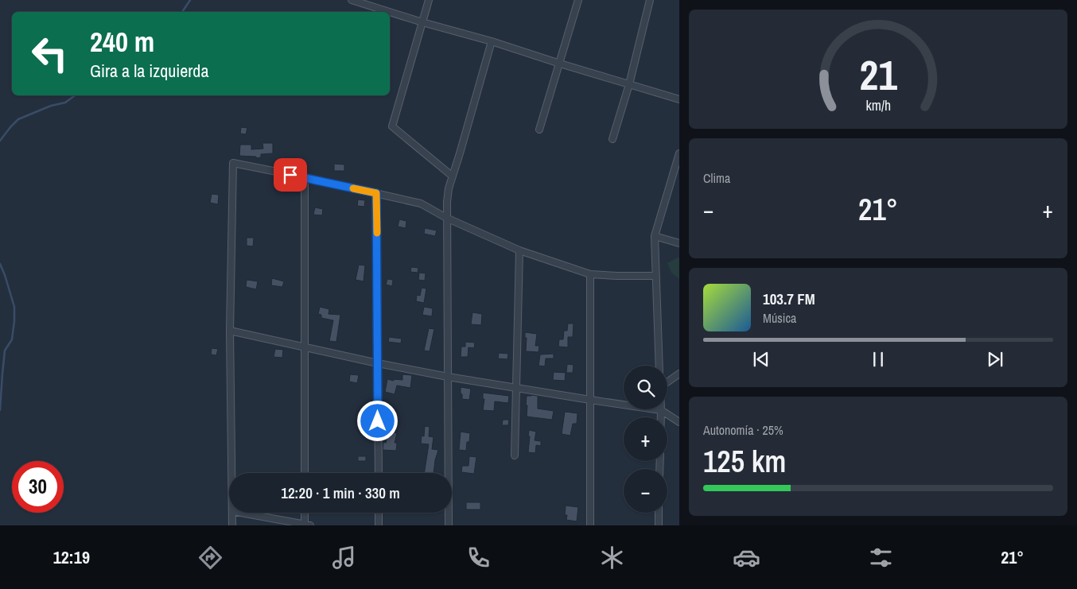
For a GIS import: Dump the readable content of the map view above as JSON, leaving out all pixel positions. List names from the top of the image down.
{
  "page": {
    "turn": ["240 m", "Gira a la izquierda"],
    "tile": [
      "Clima",
      ["Autonomía · 25%", "125 km"]
    ],
    "heat": ["−", "21°", "+"],
    "song": ["103.7 FM", "Música"],
    "map_buttons": ["+", "−"],
    "limit": "30",
    "trip": "12:20 · 1 min · 330 m",
    "tabs": ["12:19", "21°"],
    "gauge": ["21", "km/h"]
  }
}
